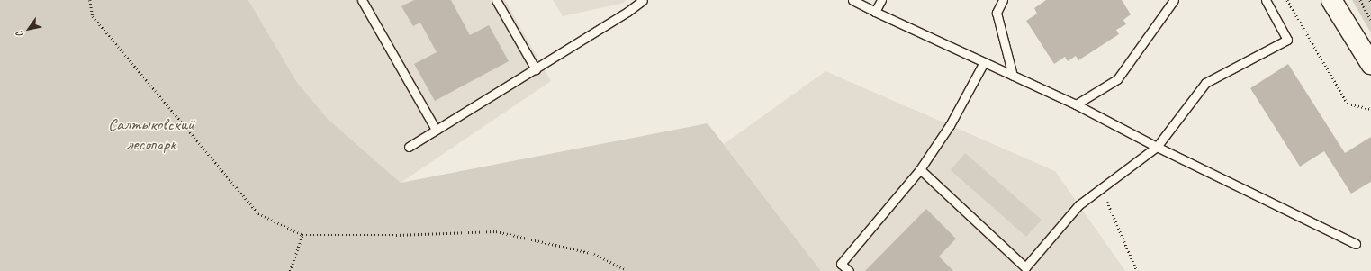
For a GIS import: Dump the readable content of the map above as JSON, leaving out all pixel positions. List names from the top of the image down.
{
  "parks": ["Салтыковский лесопарк"],
  "north": "bottom left"
}
